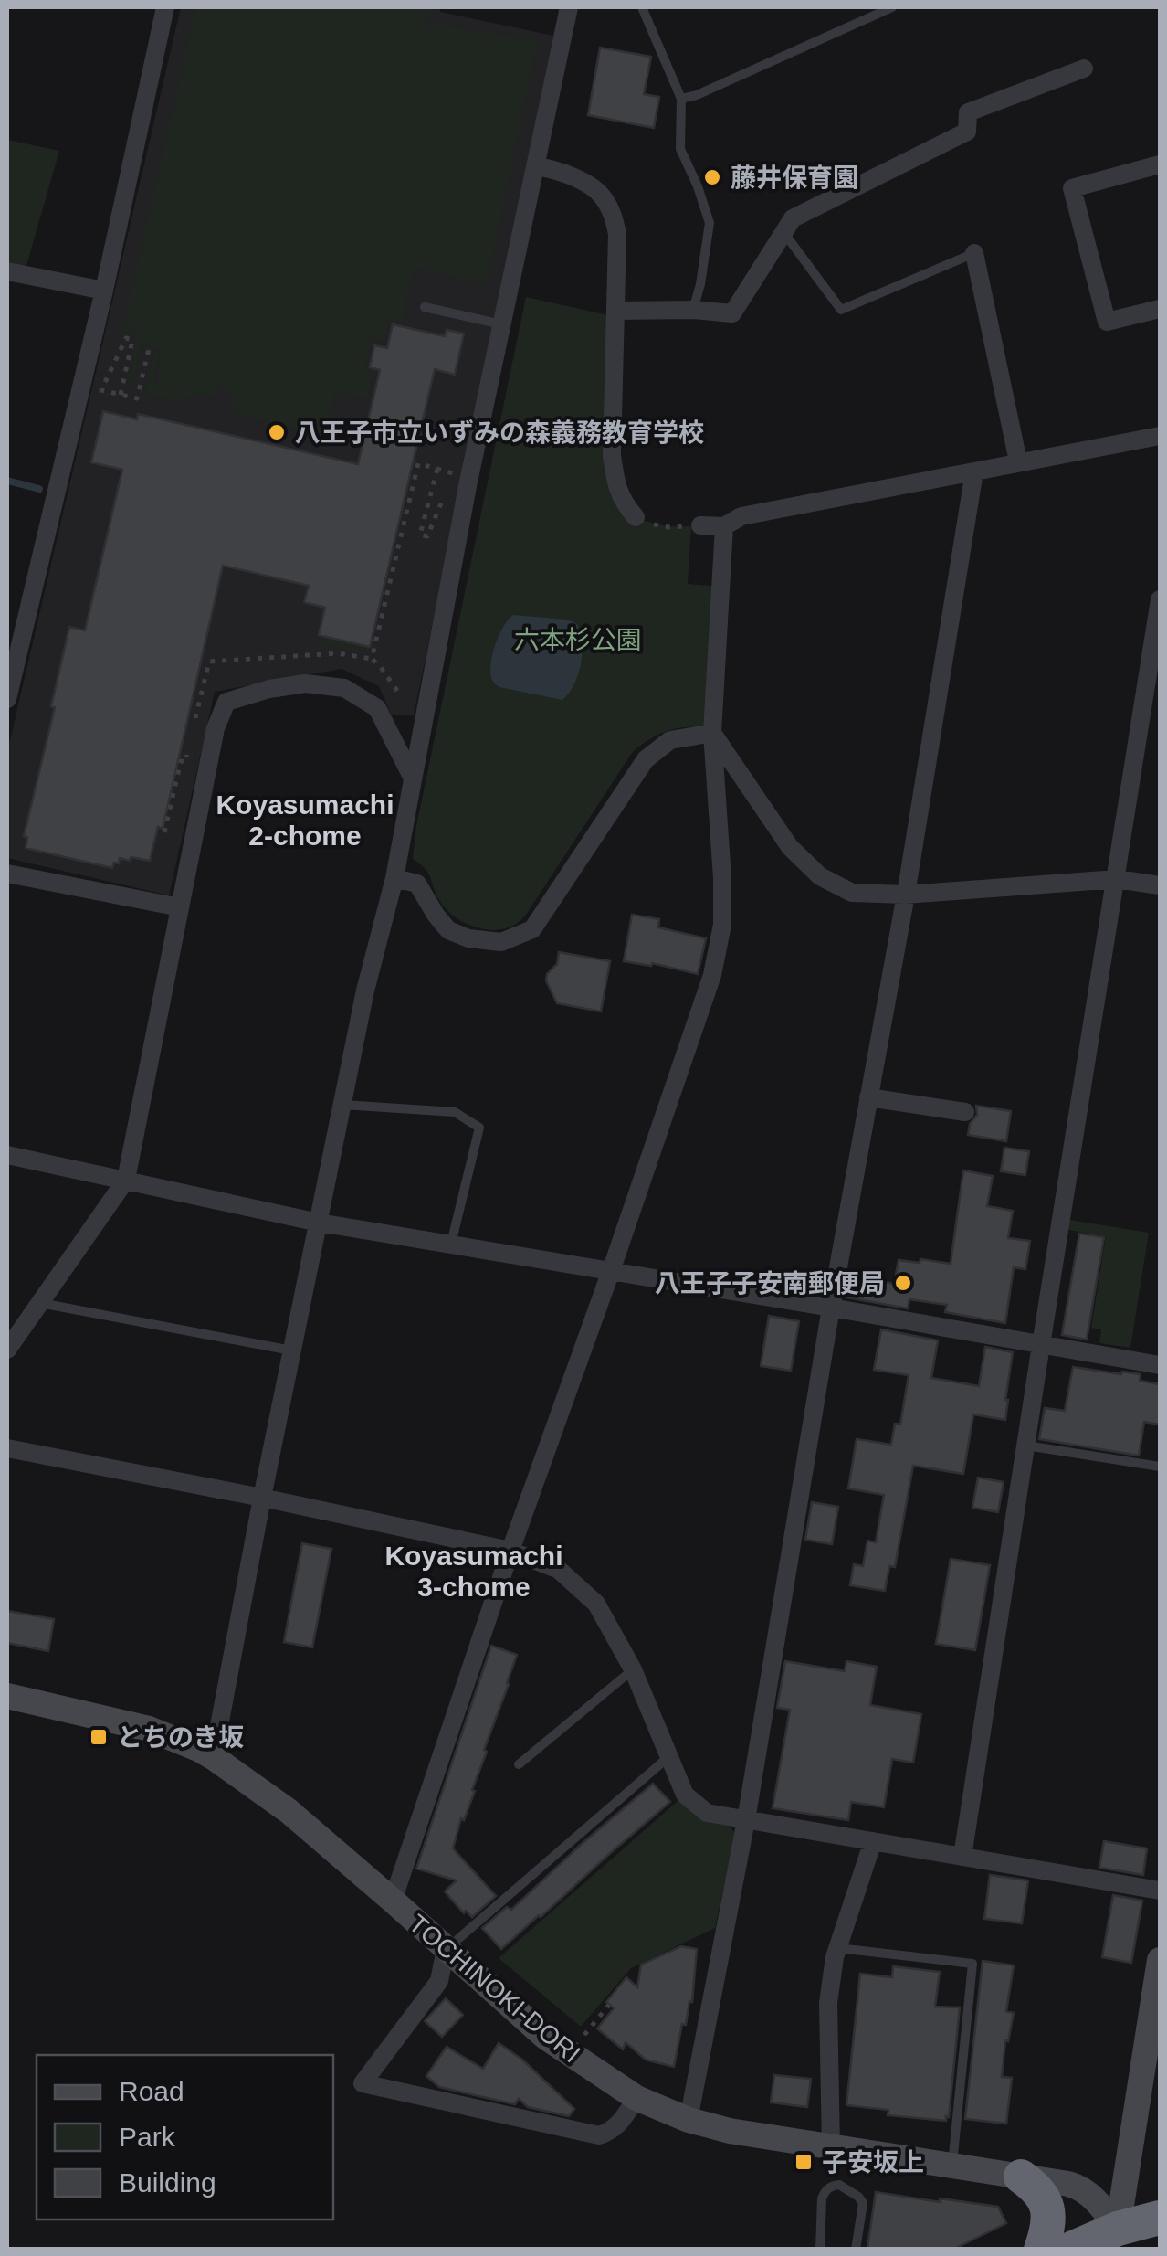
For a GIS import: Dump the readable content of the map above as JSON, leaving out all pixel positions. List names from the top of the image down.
{
  "streets": {
    "street": ["TOCHINOKI-DORI"]
  },
  "districts": ["Koyasumachi 2-chome", "Koyasumachi 3-chome"],
  "parks": ["六本杉公園"],
  "places": {
    "other": ["藤井保育園", "八王子市立いずみの森義務教育学校", "八王子子安南郵便局"],
    "transit": ["とちのき坂", "子安坂上"]
  },
  "legend": ["Road", "Park", "Building"]
}
